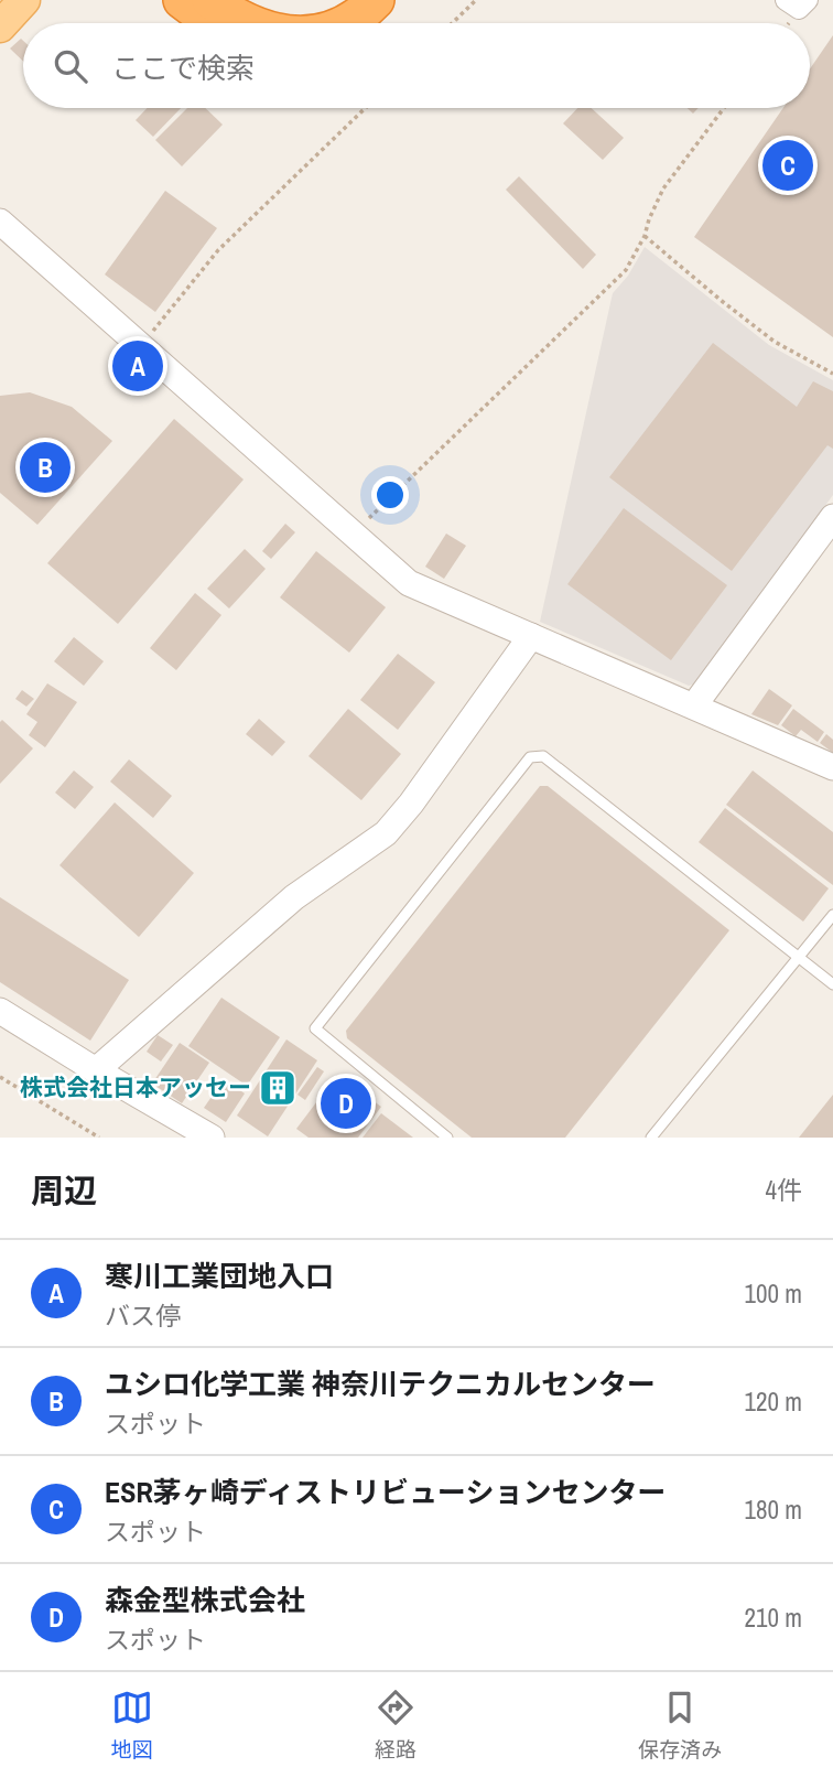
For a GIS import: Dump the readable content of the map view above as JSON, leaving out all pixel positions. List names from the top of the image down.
{
  "places": {
    "building": ["株式会社日本アッセー"]
  },
  "page": {
    "search": "ここで検索",
    "pins": [
      "C",
      "A",
      "B",
      "D"
    ],
    "heading": ["周辺", "4件"],
    "list": [
      {
        "mark": "A",
        "name": "寒川工業団地入口",
        "note": "バス停",
        "value": "100 m"
      },
      {
        "mark": "B",
        "name": "ユシロ化学工業 神奈川テクニカルセンター",
        "note": "スポット",
        "value": "120 m"
      },
      {
        "mark": "C",
        "name": "ESR茅ヶ崎ディストリビューションセンター",
        "note": "スポット",
        "value": "180 m"
      },
      {
        "mark": "D",
        "name": "森金型株式会社",
        "note": "スポット",
        "value": "210 m"
      }
    ],
    "nav": ["地図", "経路", "保存済み"]
  }
}
